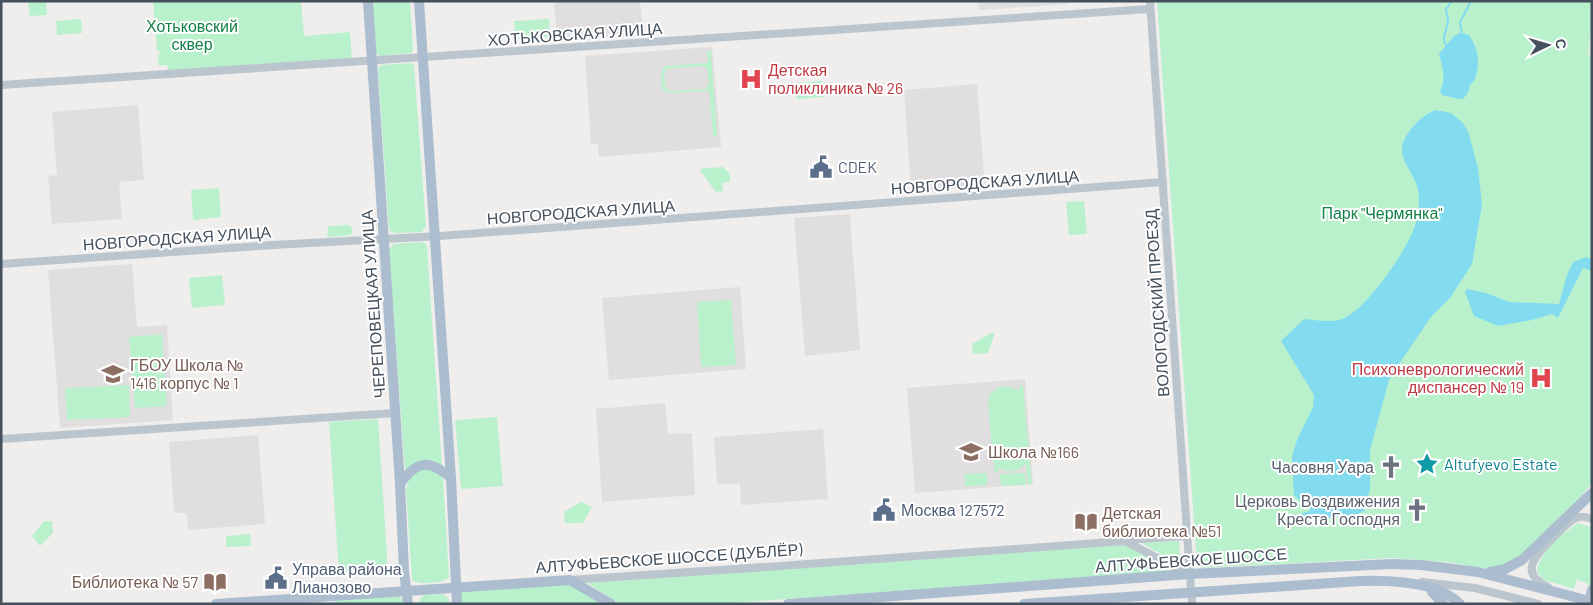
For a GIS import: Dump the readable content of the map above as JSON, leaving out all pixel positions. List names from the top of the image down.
{
  "streets": {
    "main road": ["ЧЕРЕПОВЕЦКАЯ УЛИЦА", "АЛТУФЬЕВСКОЕ ШОССЕ (ДУБЛЁР)", "АЛТУФЬЕВСКОЕ ШОССЕ"],
    "street": ["ХОТЬКОВСКАЯ УЛИЦА", "НОВГОРОДСКАЯ УЛИЦА", "ВОЛОГОДСКИЙ ПРОЕЗД"]
  },
  "crossings": [
    ["ХОТЬКОВСКАЯ УЛИЦА", "ВОЛОГОДСКИЙ ПРОЕЗД"],
    ["ХОТЬКОВСКАЯ УЛИЦА", "ЧЕРЕПОВЕЦКАЯ УЛИЦА"],
    ["НОВГОРОДСКАЯ УЛИЦА", "ВОЛОГОДСКИЙ ПРОЕЗД"],
    ["НОВГОРОДСКАЯ УЛИЦА", "ЧЕРЕПОВЕЦКАЯ УЛИЦА"],
    ["ВОЛОГОДСКИЙ ПРОЕЗД", "АЛТУФЬЕВСКОЕ ШОССЕ (ДУБЛЁР)"],
    ["ВОЛОГОДСКИЙ ПРОЕЗД", "АЛТУФЬЕВСКОЕ ШОССЕ"],
    ["ЧЕРЕПОВЕЦКАЯ УЛИЦА", "АЛТУФЬЕВСКОЕ ШОССЕ (ДУБЛЁР)"]
  ],
  "parks": ["Хотьковский сквер", "Парк \"Чермянка\""],
  "places": {
    "hospital": ["Детская поликлиника № 26", "Психоневрологический диспансер № 19"],
    "public building": ["CDEK", "Москва 127572", "Управа района Лианозово"],
    "school or university": ["ГБОУ Школа № 1416 корпус № 1", "Школа №166"],
    "place": ["Altufyevo Estate"],
    "church": ["Часовня Уара", "Церковь Воздвижения Креста Господня"],
    "library": ["Детская библиотека №51", "Библиотека № 57"]
  },
  "north": "right"
}
